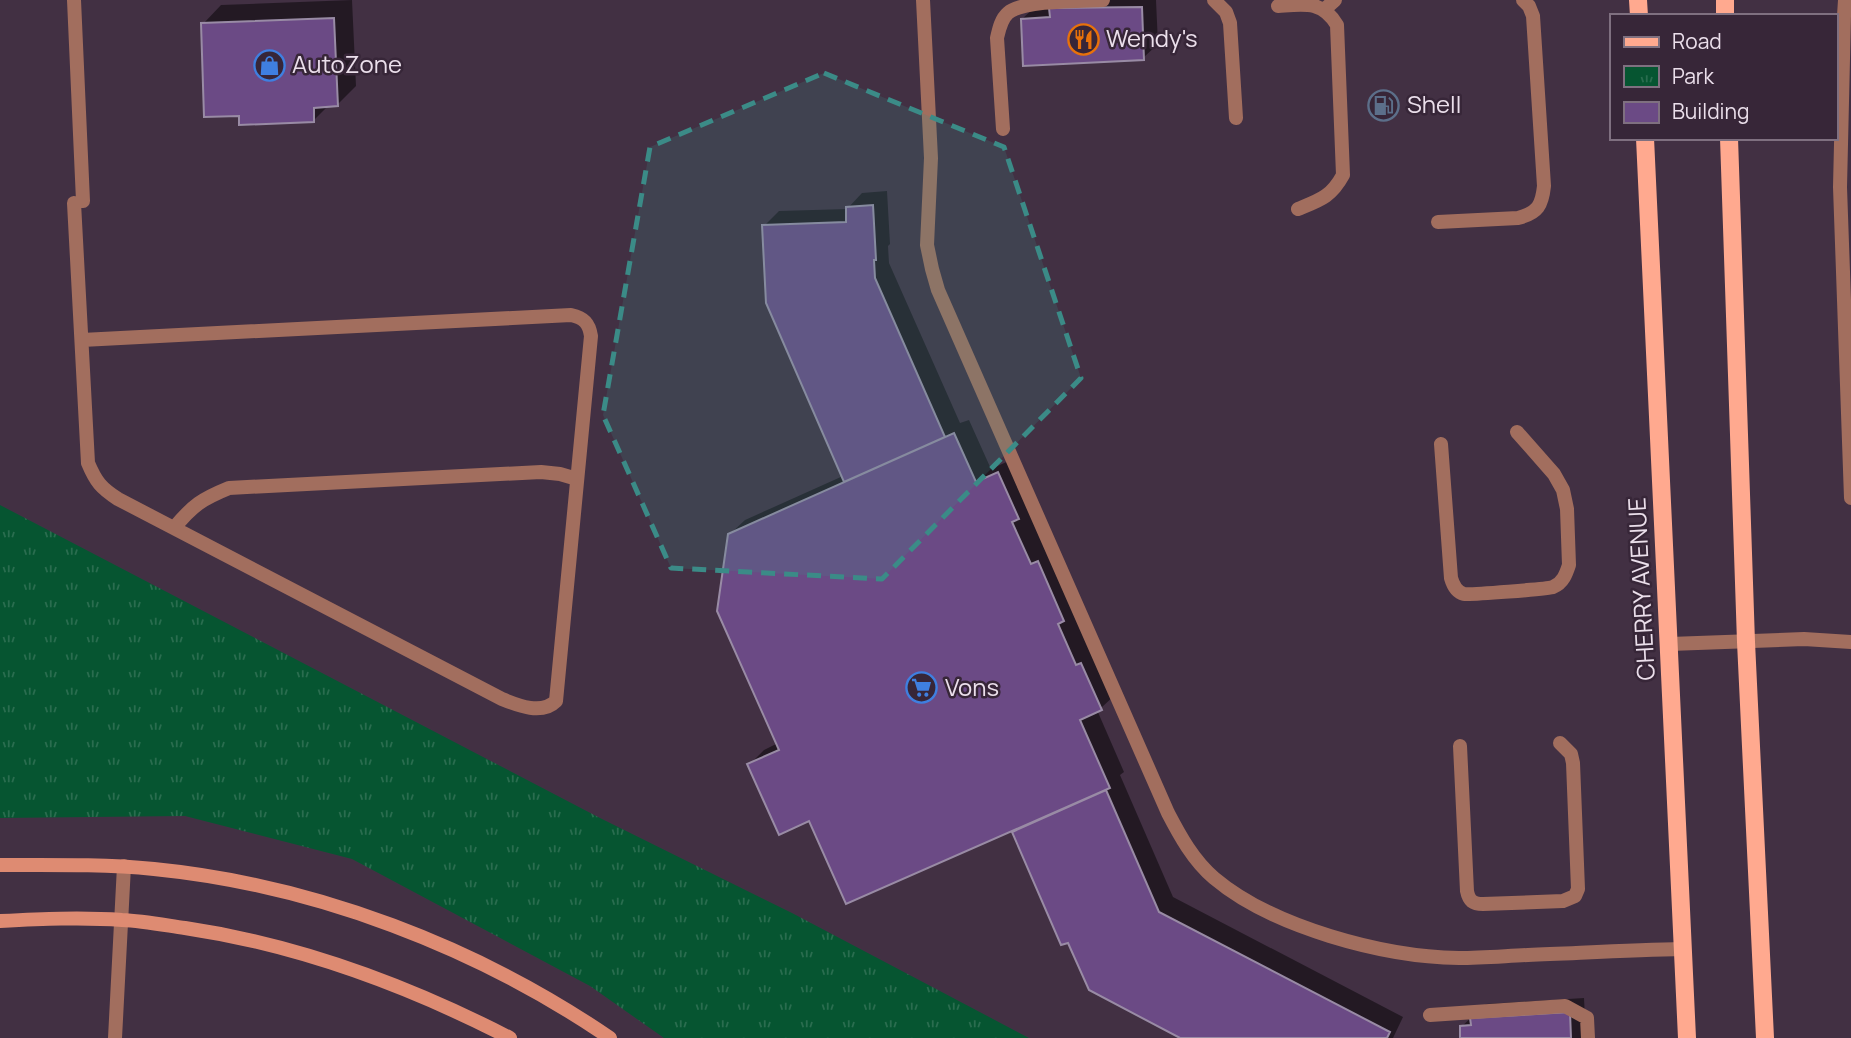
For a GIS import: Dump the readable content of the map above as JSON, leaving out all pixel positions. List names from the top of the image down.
{
  "streets": {
    "main road": ["CHERRY AVENUE"]
  },
  "places": {
    "restaurant": ["Wendy's"],
    "shop": ["AutoZone"],
    "fuel station": ["Shell"],
    "supermarket": ["Vons"]
  },
  "legend": ["Road", "Park", "Building"]
}
